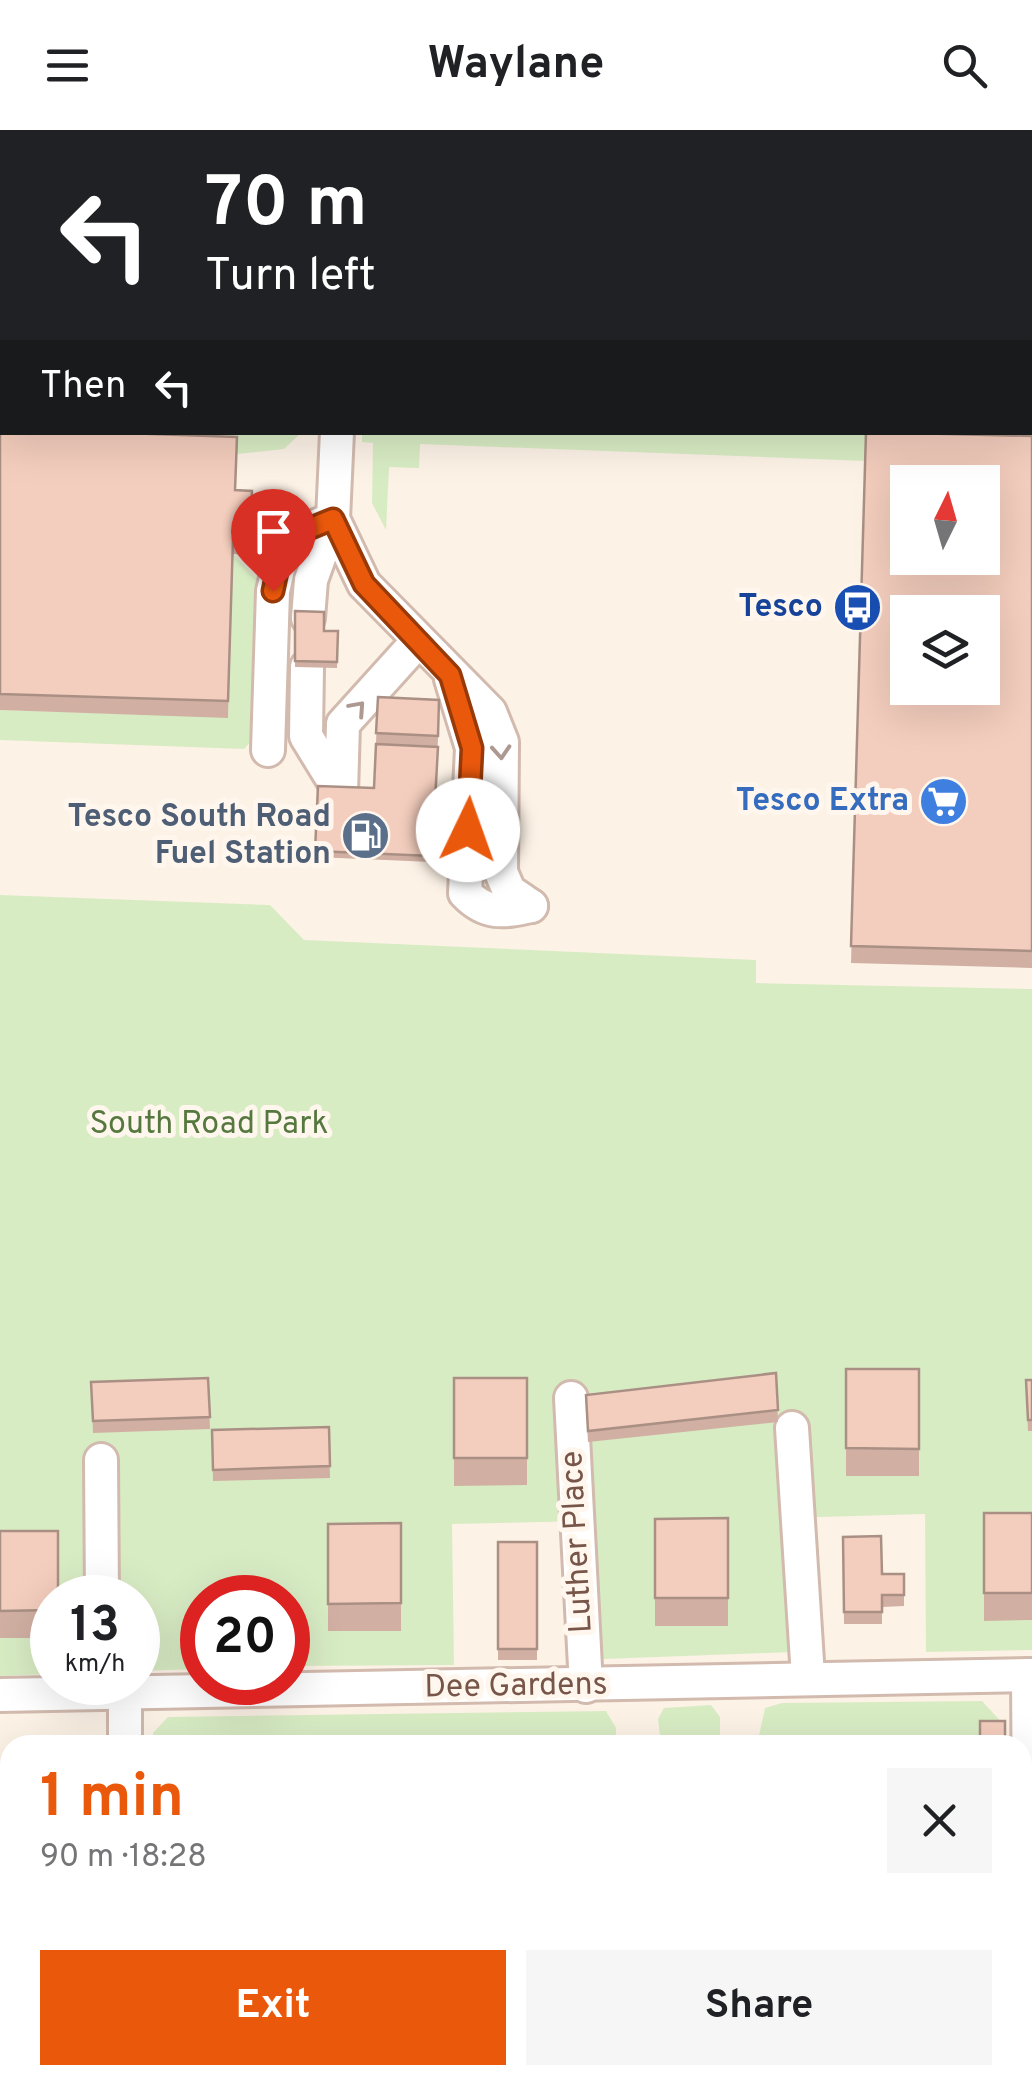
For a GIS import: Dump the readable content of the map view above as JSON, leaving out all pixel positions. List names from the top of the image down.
{
  "streets": {
    "street": ["Luther Place", "Dee Gardens"]
  },
  "crossings": [
    ["Luther Place", "Dee Gardens"]
  ],
  "parks": ["South Road Park"],
  "places": {
    "bus stop": ["Tesco"],
    "supermarket": ["Tesco Extra"],
    "fuel station": ["Tesco South Road Fuel Station"]
  },
  "north": "top",
  "page": {
    "header": "Waylane",
    "turn": ["70 m", "Turn left"],
    "then": "Then",
    "speed": "13 km/h",
    "limit": "20",
    "heading": ["1 min", "90 m · 18:28"],
    "buttons": ["Exit", "Share"]
  }
}
